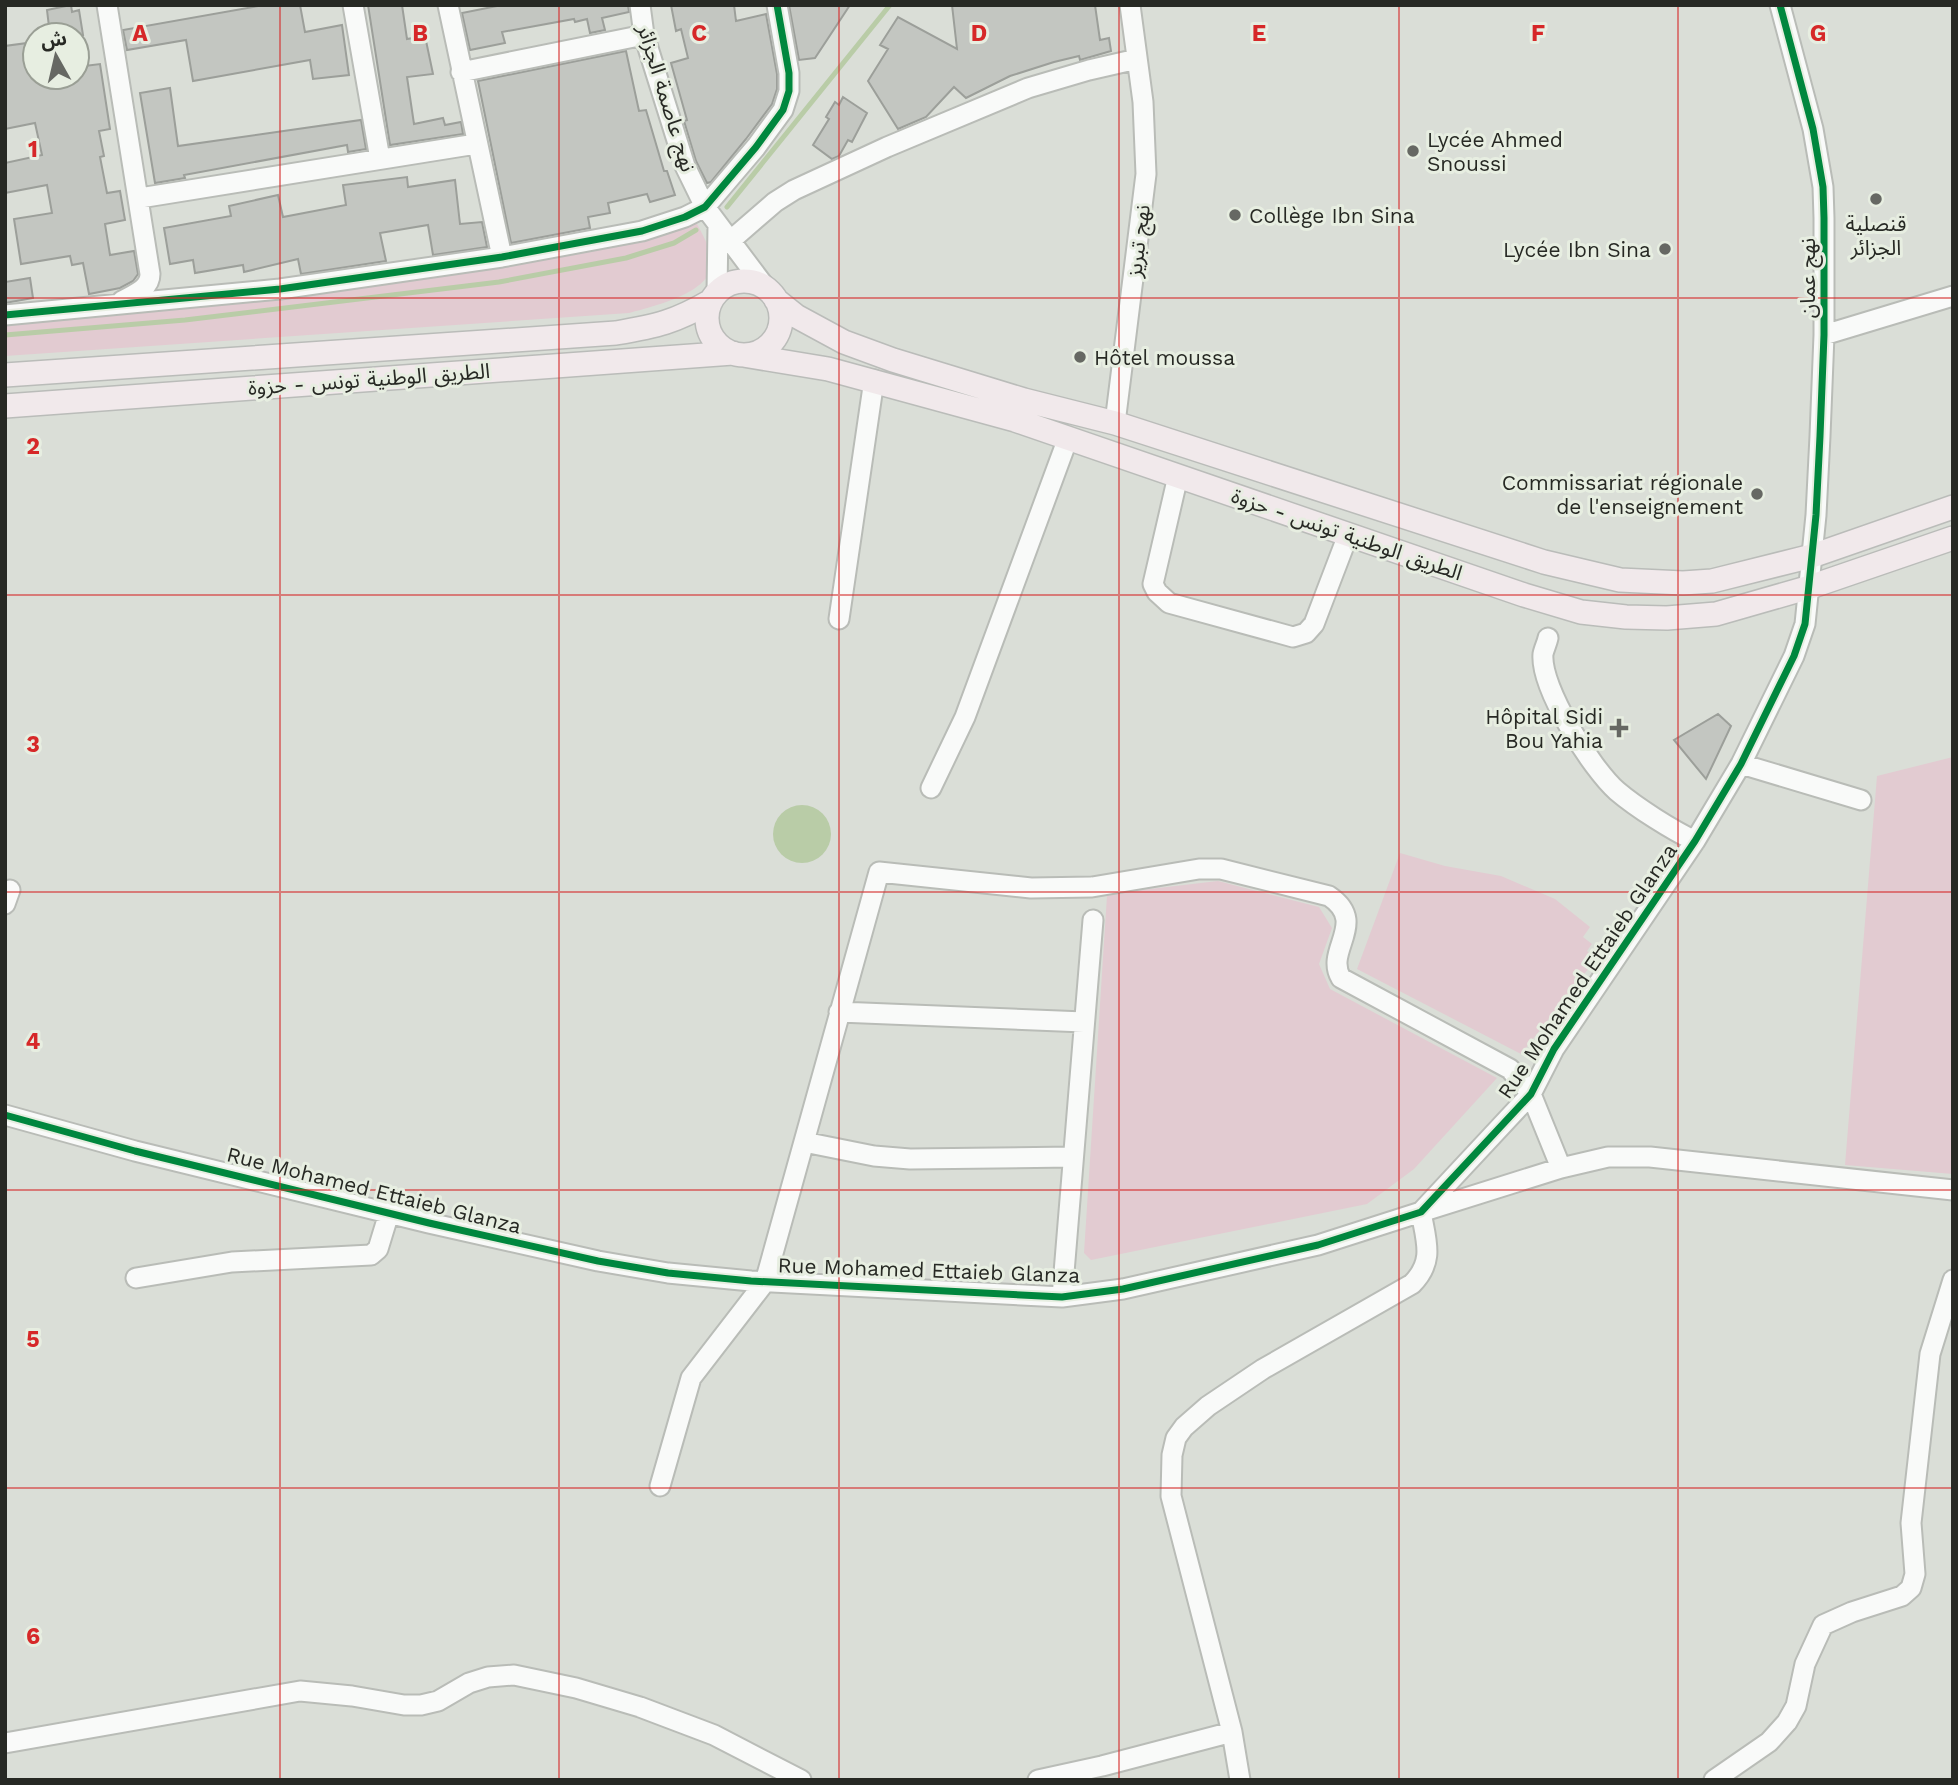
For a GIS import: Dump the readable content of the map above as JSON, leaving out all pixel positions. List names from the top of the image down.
{
  "streets": {
    "main road": ["الطريق الوطنية تونس - حزوة"],
    "street": [
      "نهج عاصمة الجزائر",
      "نهج تبريز",
      "نهج عمان",
      "Rue Mohamed Ettaieb Glanza"
    ]
  },
  "crossings": [
    ["نهج عاصمة الجزائر", "الطريق الوطنية تونس - حزوة"],
    ["نهج تبريز", "الطريق الوطنية تونس - حزوة"],
    ["نهج عمان", "الطريق الوطنية تونس - حزوة"],
    ["نهج عمان", "Rue Mohamed Ettaieb Glanza"],
    ["الطريق الوطنية تونس - حزوة", "Rue Mohamed Ettaieb Glanza"]
  ],
  "places": {
    "other": [
      "Lycée Ahmed Snoussi",
      "قنصلية الجزائر",
      "Collège Ibn Sina",
      "Lycée Ibn Sina",
      "Hôtel moussa",
      "Commissariat régionale de l'enseignement"
    ],
    "health": ["Hôpital Sidi Bou Yahia"]
  },
  "north": "top",
  "grid": {
    "columns": [
      "A",
      "B",
      "C",
      "D",
      "E",
      "F",
      "G"
    ],
    "rows": [
      "1",
      "2",
      "3",
      "4",
      "5",
      "6"
    ]
  }
}
